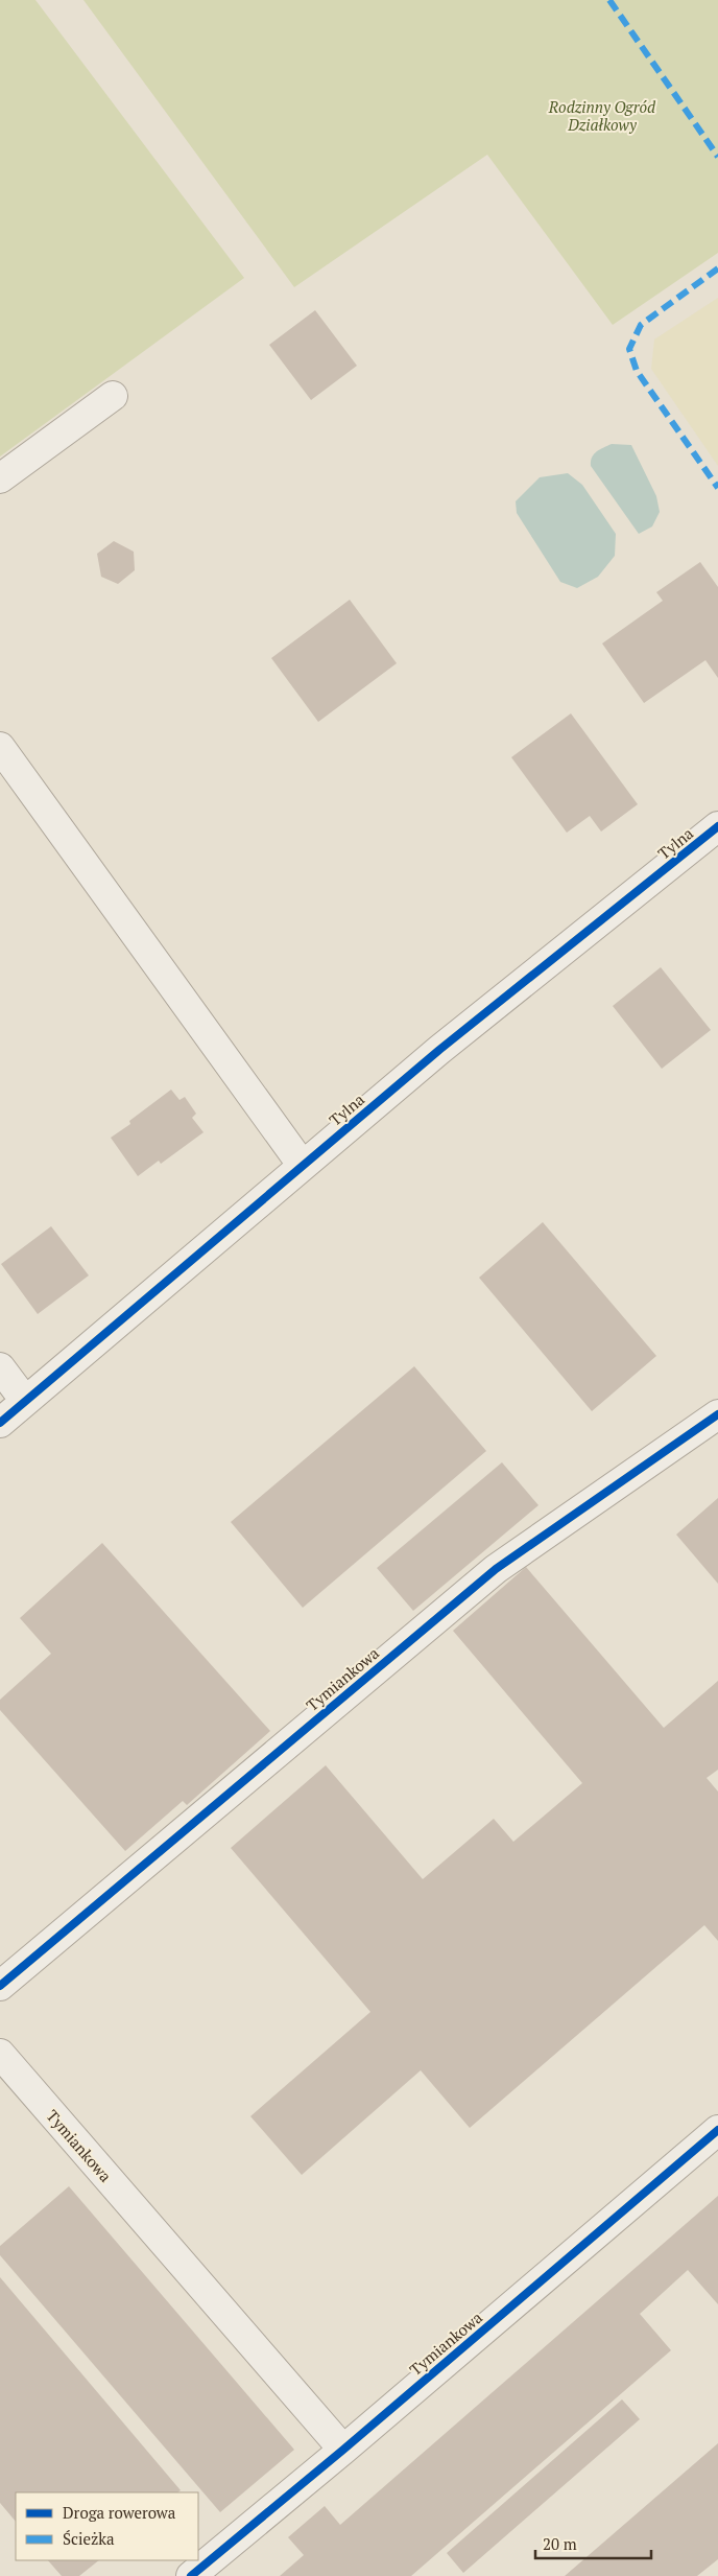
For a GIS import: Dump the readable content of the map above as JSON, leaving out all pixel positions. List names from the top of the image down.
{
  "streets": {
    "street": ["Tylna", "Tymiankowa"]
  },
  "parks": ["Rodzinny Ogród Działkowy"],
  "legend": ["Droga rowerowa", "Ścieżka"],
  "scale_bar": "20 m"
}
